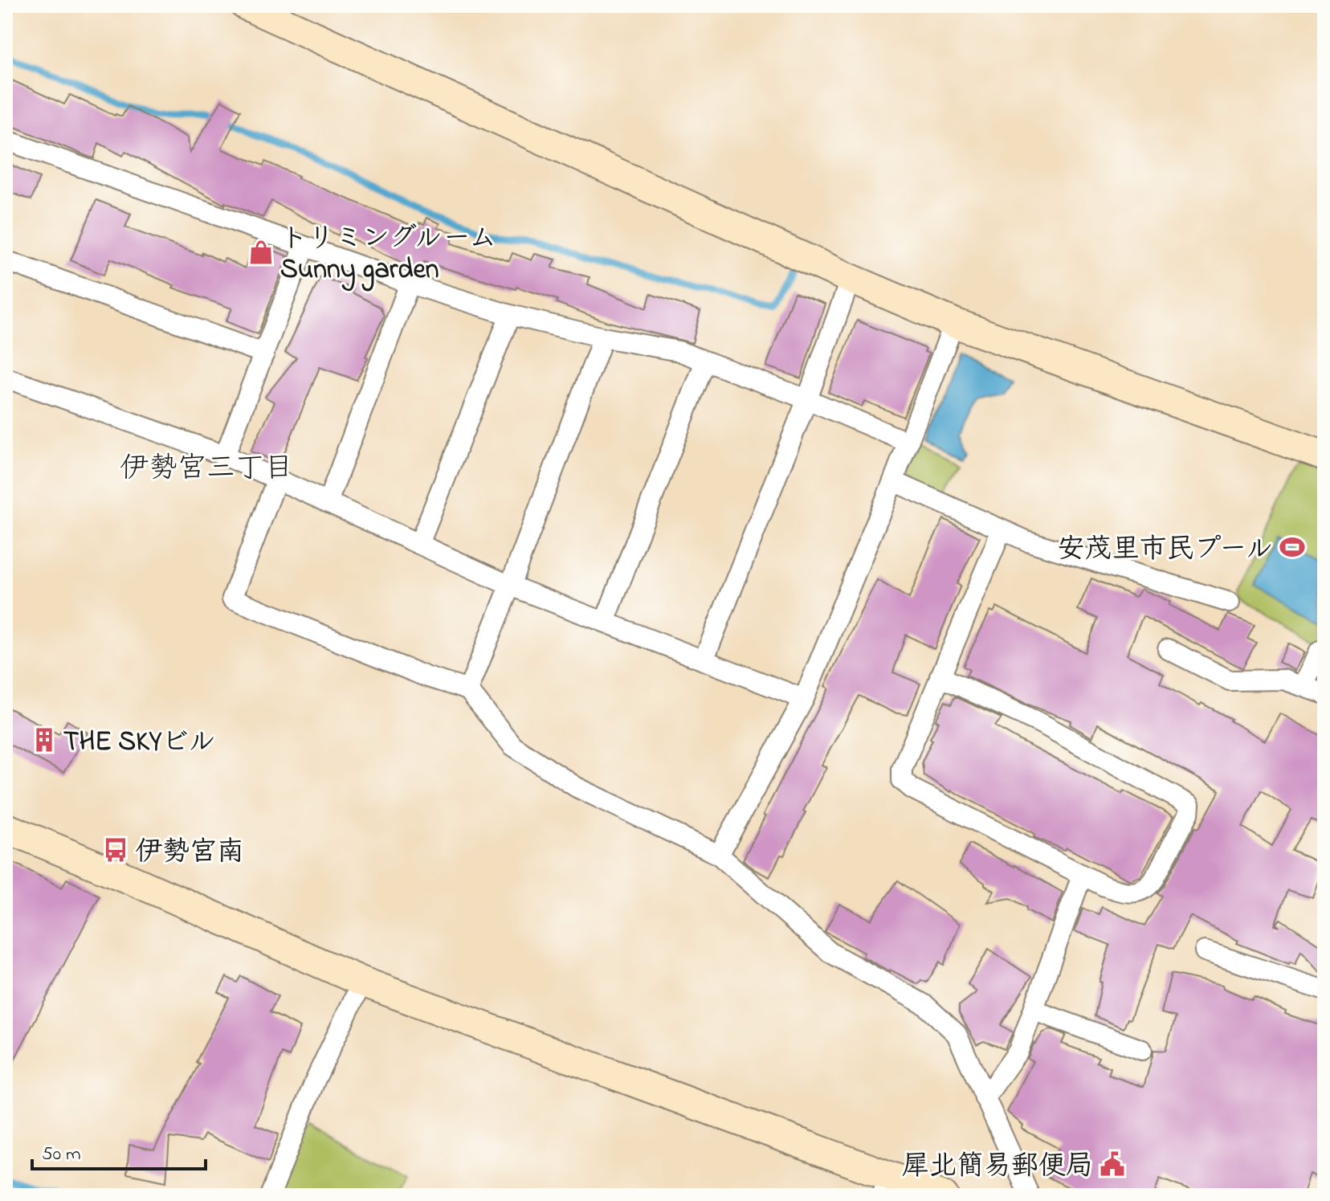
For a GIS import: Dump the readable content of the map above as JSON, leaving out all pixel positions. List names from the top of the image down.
{
  "districts": ["伊勢宮三丁目"],
  "places": {
    "shop": ["トリミングルーム Sunny garden"],
    "sports": ["安茂里市民プール"],
    "building": ["THE SKYビル"],
    "bus stop": ["伊勢宮南"],
    "public building": ["犀北簡易郵便局"]
  },
  "scale_bar": "50 m"
}
